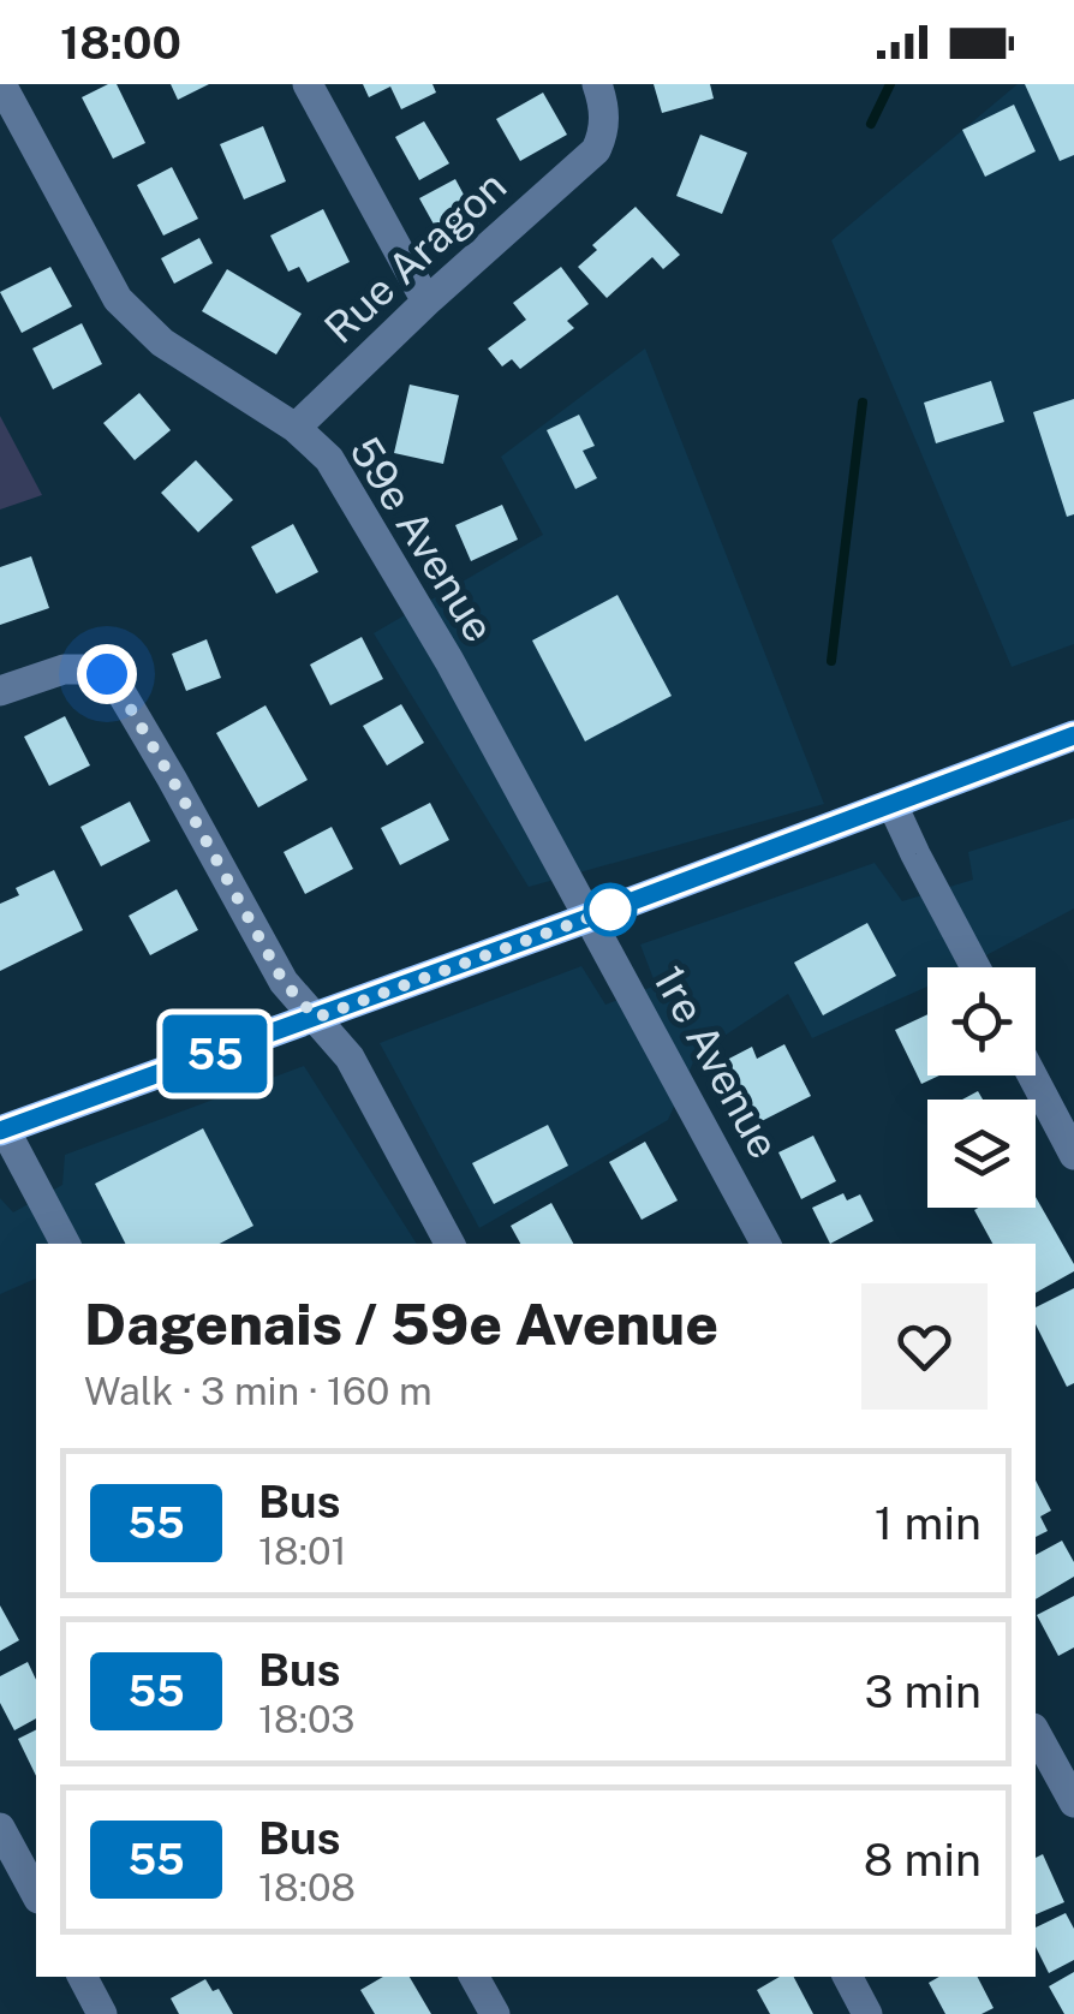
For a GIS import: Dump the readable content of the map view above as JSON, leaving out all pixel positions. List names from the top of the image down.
{
  "streets": {
    "street": ["Rue Aragon", "59e Avenue", "1re Avenue"]
  },
  "crossings": [
    ["Rue Aragon", "59e Avenue"],
    ["59e Avenue", "1re Avenue"]
  ],
  "lines": ["bus line 55"],
  "page": {
    "status": "18:00",
    "on_map": "55",
    "heading": ["Dagenais / 59e Avenue", "Walk · 3 min · 160 m"],
    "list": [
      {
        "mark": "55",
        "name": "Bus",
        "note": "18:01",
        "value": "1 min"
      },
      {
        "mark": "55",
        "name": "Bus",
        "note": "18:03",
        "value": "3 min"
      },
      {
        "mark": "55",
        "name": "Bus",
        "note": "18:08",
        "value": "8 min"
      }
    ]
  }
}
